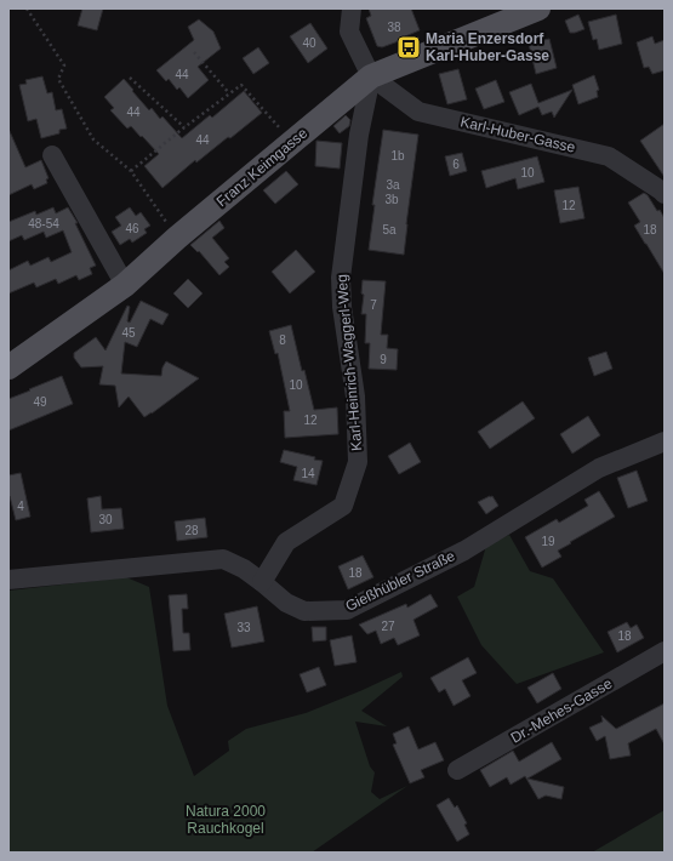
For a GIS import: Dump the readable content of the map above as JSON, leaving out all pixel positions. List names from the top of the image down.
{
  "streets": {
    "main road": ["Franz Keimgasse"],
    "street": [
      "Karl-Huber-Gasse",
      "Karl-Heinrich-Waggerl-Weg",
      "Gießhübler Straße",
      "Dr.-Mehes-Gasse"
    ]
  },
  "crossings": [
    ["Karl-Huber-Gasse", "Franz Keimgasse"],
    ["Karl-Huber-Gasse", "Karl-Heinrich-Waggerl-Weg"],
    ["Franz Keimgasse", "Karl-Heinrich-Waggerl-Weg"],
    ["Karl-Heinrich-Waggerl-Weg", "Gießhübler Straße"]
  ],
  "parks": ["Natura 2000 Rauchkogel"],
  "places": {
    "bus stop": ["Maria Enzersdorf Karl-Huber-Gasse"]
  },
  "house_numbers": [
    "38",
    "40",
    "44",
    "44",
    "44",
    "1b",
    "6",
    "10",
    "3a",
    "3b",
    "12",
    "48-54",
    "46",
    "5a",
    "18",
    "7",
    "45",
    "8",
    "9",
    "10",
    "49",
    "12",
    "14",
    "4",
    "30",
    "28",
    "19",
    "18",
    "27",
    "33",
    "18"
  ]
}
